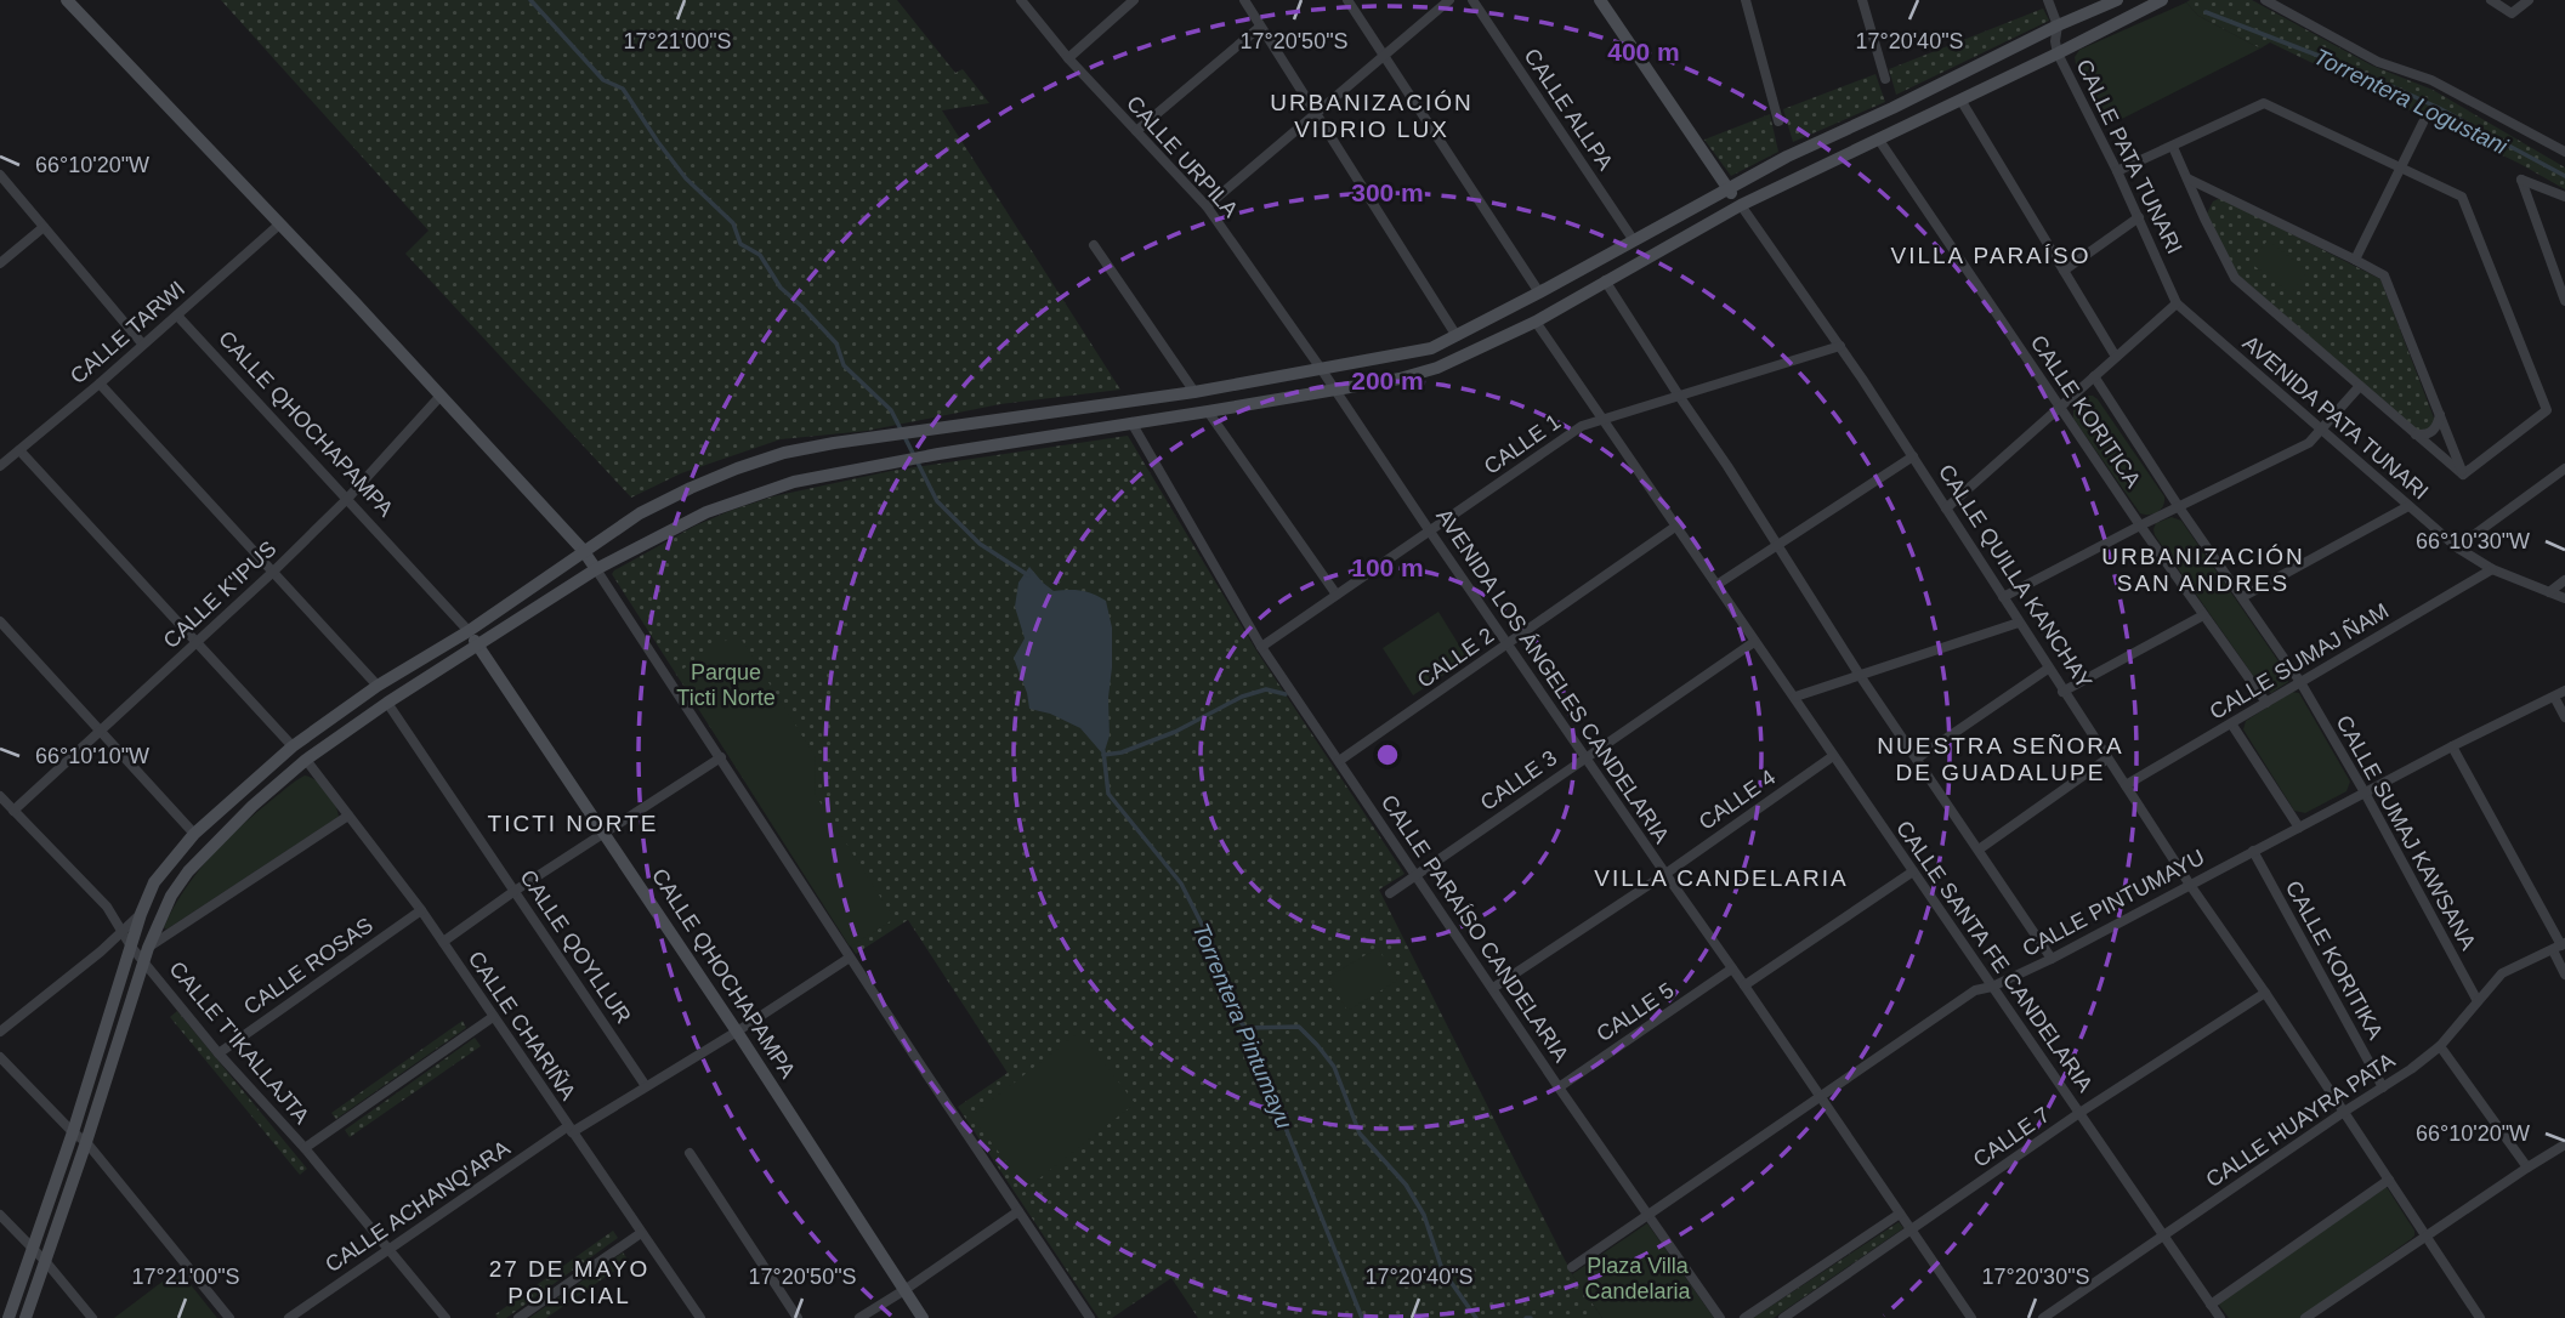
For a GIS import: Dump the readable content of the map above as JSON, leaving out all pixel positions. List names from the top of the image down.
{
  "streets": {
    "main road": ["CALLE QHOCHAPAMPA", "CALLE QUILLA KANCHAY"],
    "street": [
      "CALLE ALLPA",
      "CALLE URPILA",
      "CALLE PATA TUNARI",
      "CALLE TARWI",
      "CALLE KORITICA",
      "AVENIDA PATA TUNARI",
      "CALLE 1",
      "CALLE K'IPUS",
      "CALLE 2",
      "CALLE SUMAJ ÑAM",
      "AVENIDA LOS ÁNGELES CANDELARIA",
      "CALLE 3",
      "CALLE 4",
      "CALLE SUMAJ KAWSANA",
      "CALLE PINTUMAYU",
      "CALLE PARAÍSO CANDELARIA",
      "CALLE QOYLLUR",
      "CALLE SANTA FE CANDELARIA",
      "CALLE KORITIKA",
      "CALLE ROSAS",
      "CALLE 5",
      "CALLE CHARIÑA",
      "CALLE T'IKALLAJTA",
      "CALLE HUAYRA PATA",
      "CALLE 7",
      "CALLE ACHANQ'ARA"
    ]
  },
  "crossings": [
    ["CALLE URPILA", "AVENIDA LOS ÁNGELES CANDELARIA"],
    ["CALLE PATA TUNARI", "AVENIDA PATA TUNARI"],
    ["CALLE TARWI", "CALLE QHOCHAPAMPA"],
    ["CALLE KORITICA", "CALLE SUMAJ ÑAM"],
    ["AVENIDA PATA TUNARI", "CALLE SUMAJ ÑAM"],
    ["CALLE QHOCHAPAMPA", "CALLE K'IPUS"],
    ["CALLE QHOCHAPAMPA", "CALLE ACHANQ'ARA"],
    ["CALLE 1", "CALLE QUILLA KANCHAY"],
    ["CALLE 1", "AVENIDA LOS ÁNGELES CANDELARIA"],
    ["CALLE 1", "CALLE PARAÍSO CANDELARIA"],
    ["CALLE 1", "CALLE SANTA FE CANDELARIA"],
    ["CALLE QUILLA KANCHAY", "CALLE SUMAJ ÑAM"],
    ["CALLE QUILLA KANCHAY", "CALLE PINTUMAYU"],
    ["CALLE QUILLA KANCHAY", "CALLE HUAYRA PATA"],
    ["CALLE QUILLA KANCHAY", "CALLE 7"],
    ["CALLE K'IPUS", "CALLE T'IKALLAJTA"],
    ["CALLE 2", "AVENIDA LOS ÁNGELES CANDELARIA"],
    ["CALLE 2", "CALLE PARAÍSO CANDELARIA"],
    ["CALLE 2", "CALLE SANTA FE CANDELARIA"],
    ["CALLE SUMAJ ÑAM", "CALLE SUMAJ KAWSANA"],
    ["AVENIDA LOS ÁNGELES CANDELARIA", "CALLE 3"],
    ["AVENIDA LOS ÁNGELES CANDELARIA", "CALLE 4"],
    ["AVENIDA LOS ÁNGELES CANDELARIA", "CALLE PINTUMAYU"],
    ["AVENIDA LOS ÁNGELES CANDELARIA", "CALLE 5"],
    ["AVENIDA LOS ÁNGELES CANDELARIA", "CALLE 7"],
    ["CALLE 3", "CALLE PARAÍSO CANDELARIA"],
    ["CALLE 3", "CALLE SANTA FE CANDELARIA"],
    ["CALLE 4", "CALLE PARAÍSO CANDELARIA"],
    ["CALLE 4", "CALLE SANTA FE CANDELARIA"],
    ["CALLE SUMAJ KAWSANA", "CALLE PINTUMAYU"],
    ["CALLE SUMAJ KAWSANA", "CALLE HUAYRA PATA"],
    ["CALLE PINTUMAYU", "CALLE PARAÍSO CANDELARIA"],
    ["CALLE PINTUMAYU", "CALLE SANTA FE CANDELARIA"],
    ["CALLE PINTUMAYU", "CALLE KORITIKA"],
    ["CALLE PARAÍSO CANDELARIA", "CALLE 5"],
    ["CALLE QOYLLUR", "CALLE ACHANQ'ARA"],
    ["CALLE SANTA FE CANDELARIA", "CALLE HUAYRA PATA"],
    ["CALLE SANTA FE CANDELARIA", "CALLE 7"],
    ["CALLE KORITIKA", "CALLE HUAYRA PATA"],
    ["CALLE ROSAS", "CALLE CHARIÑA"],
    ["CALLE ROSAS", "CALLE T'IKALLAJTA"],
    ["CALLE CHARIÑA", "CALLE ACHANQ'ARA"],
    ["CALLE T'IKALLAJTA", "CALLE ACHANQ'ARA"]
  ],
  "districts": [
    "URBANIZACIÓN VIDRIO LUX",
    "VILLA PARAÍSO",
    "URBANIZACIÓN SAN ANDRES",
    "NUESTRA SEÑORA DE GUADALUPE",
    "TICTI NORTE",
    "VILLA CANDELARIA",
    "27 DE MAYO POLICIAL"
  ],
  "water": ["Torrentera Logustani", "Torrentera Pintumayu"],
  "parks": ["Parque Ticti Norte", "Plaza Villa Candelaria"],
  "coordinates": [
    "17°21'00\"S",
    "17°20'50\"S",
    "17°20'40\"S",
    "66°10'20\"W",
    "66°10'30\"W",
    "66°10'10\"W",
    "17°20'30\"S"
  ],
  "rings": [
    "400 m",
    "300 m",
    "200 m",
    "100 m"
  ]
}
